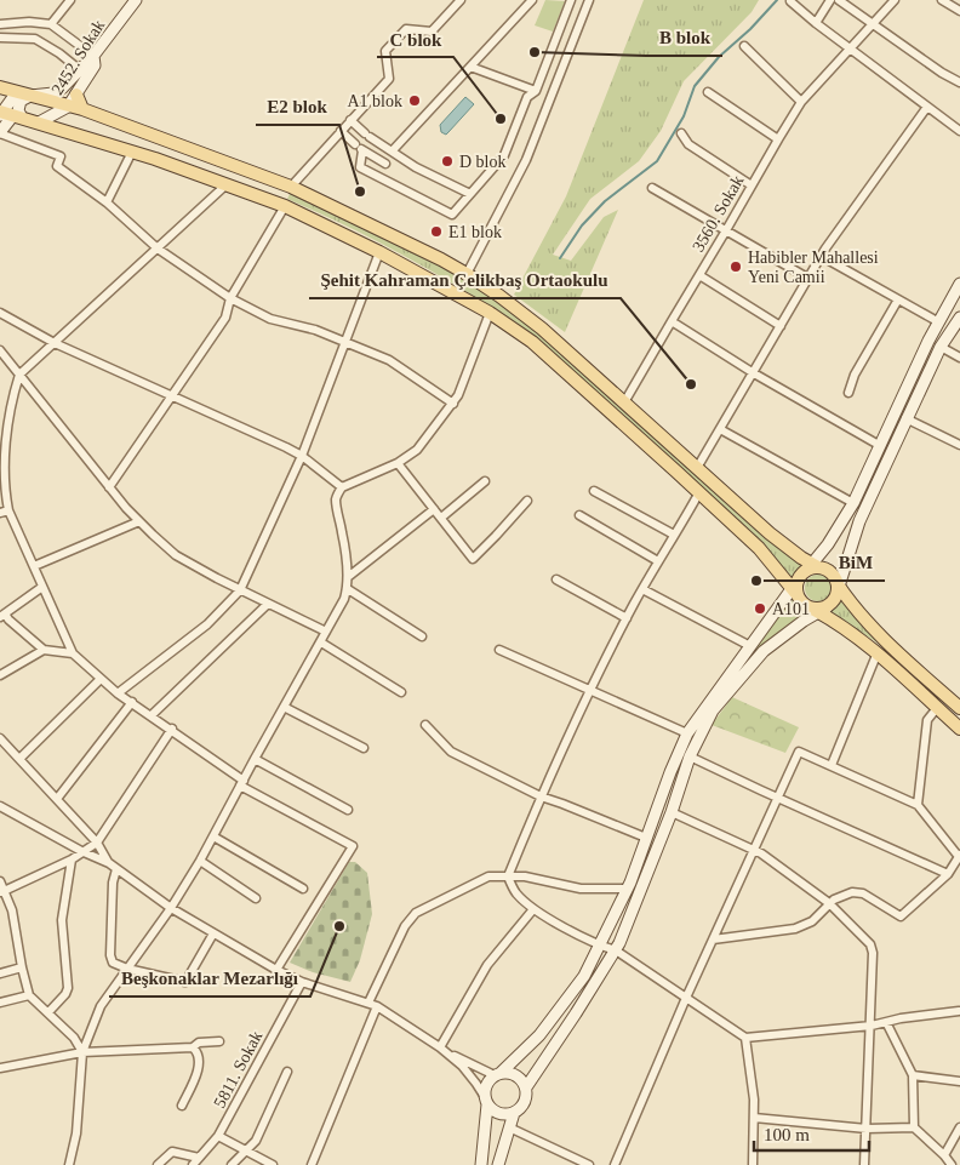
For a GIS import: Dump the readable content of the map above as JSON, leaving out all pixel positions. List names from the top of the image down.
{
  "streets": {
    "street": ["2452. Sokak", "3560. Sokak", "5811. Sokak"]
  },
  "places": [
    "B blok",
    "A1 blok",
    "C blok",
    "D blok",
    "E2 blok",
    "E1 blok",
    "Habibler Mahallesi Yeni Camii",
    "Şehit Kahraman Çelikbaş Ortaokulu",
    "BiM",
    "A101",
    "Beşkonaklar Mezarlığı"
  ],
  "scale_bar": "100 m"
}
